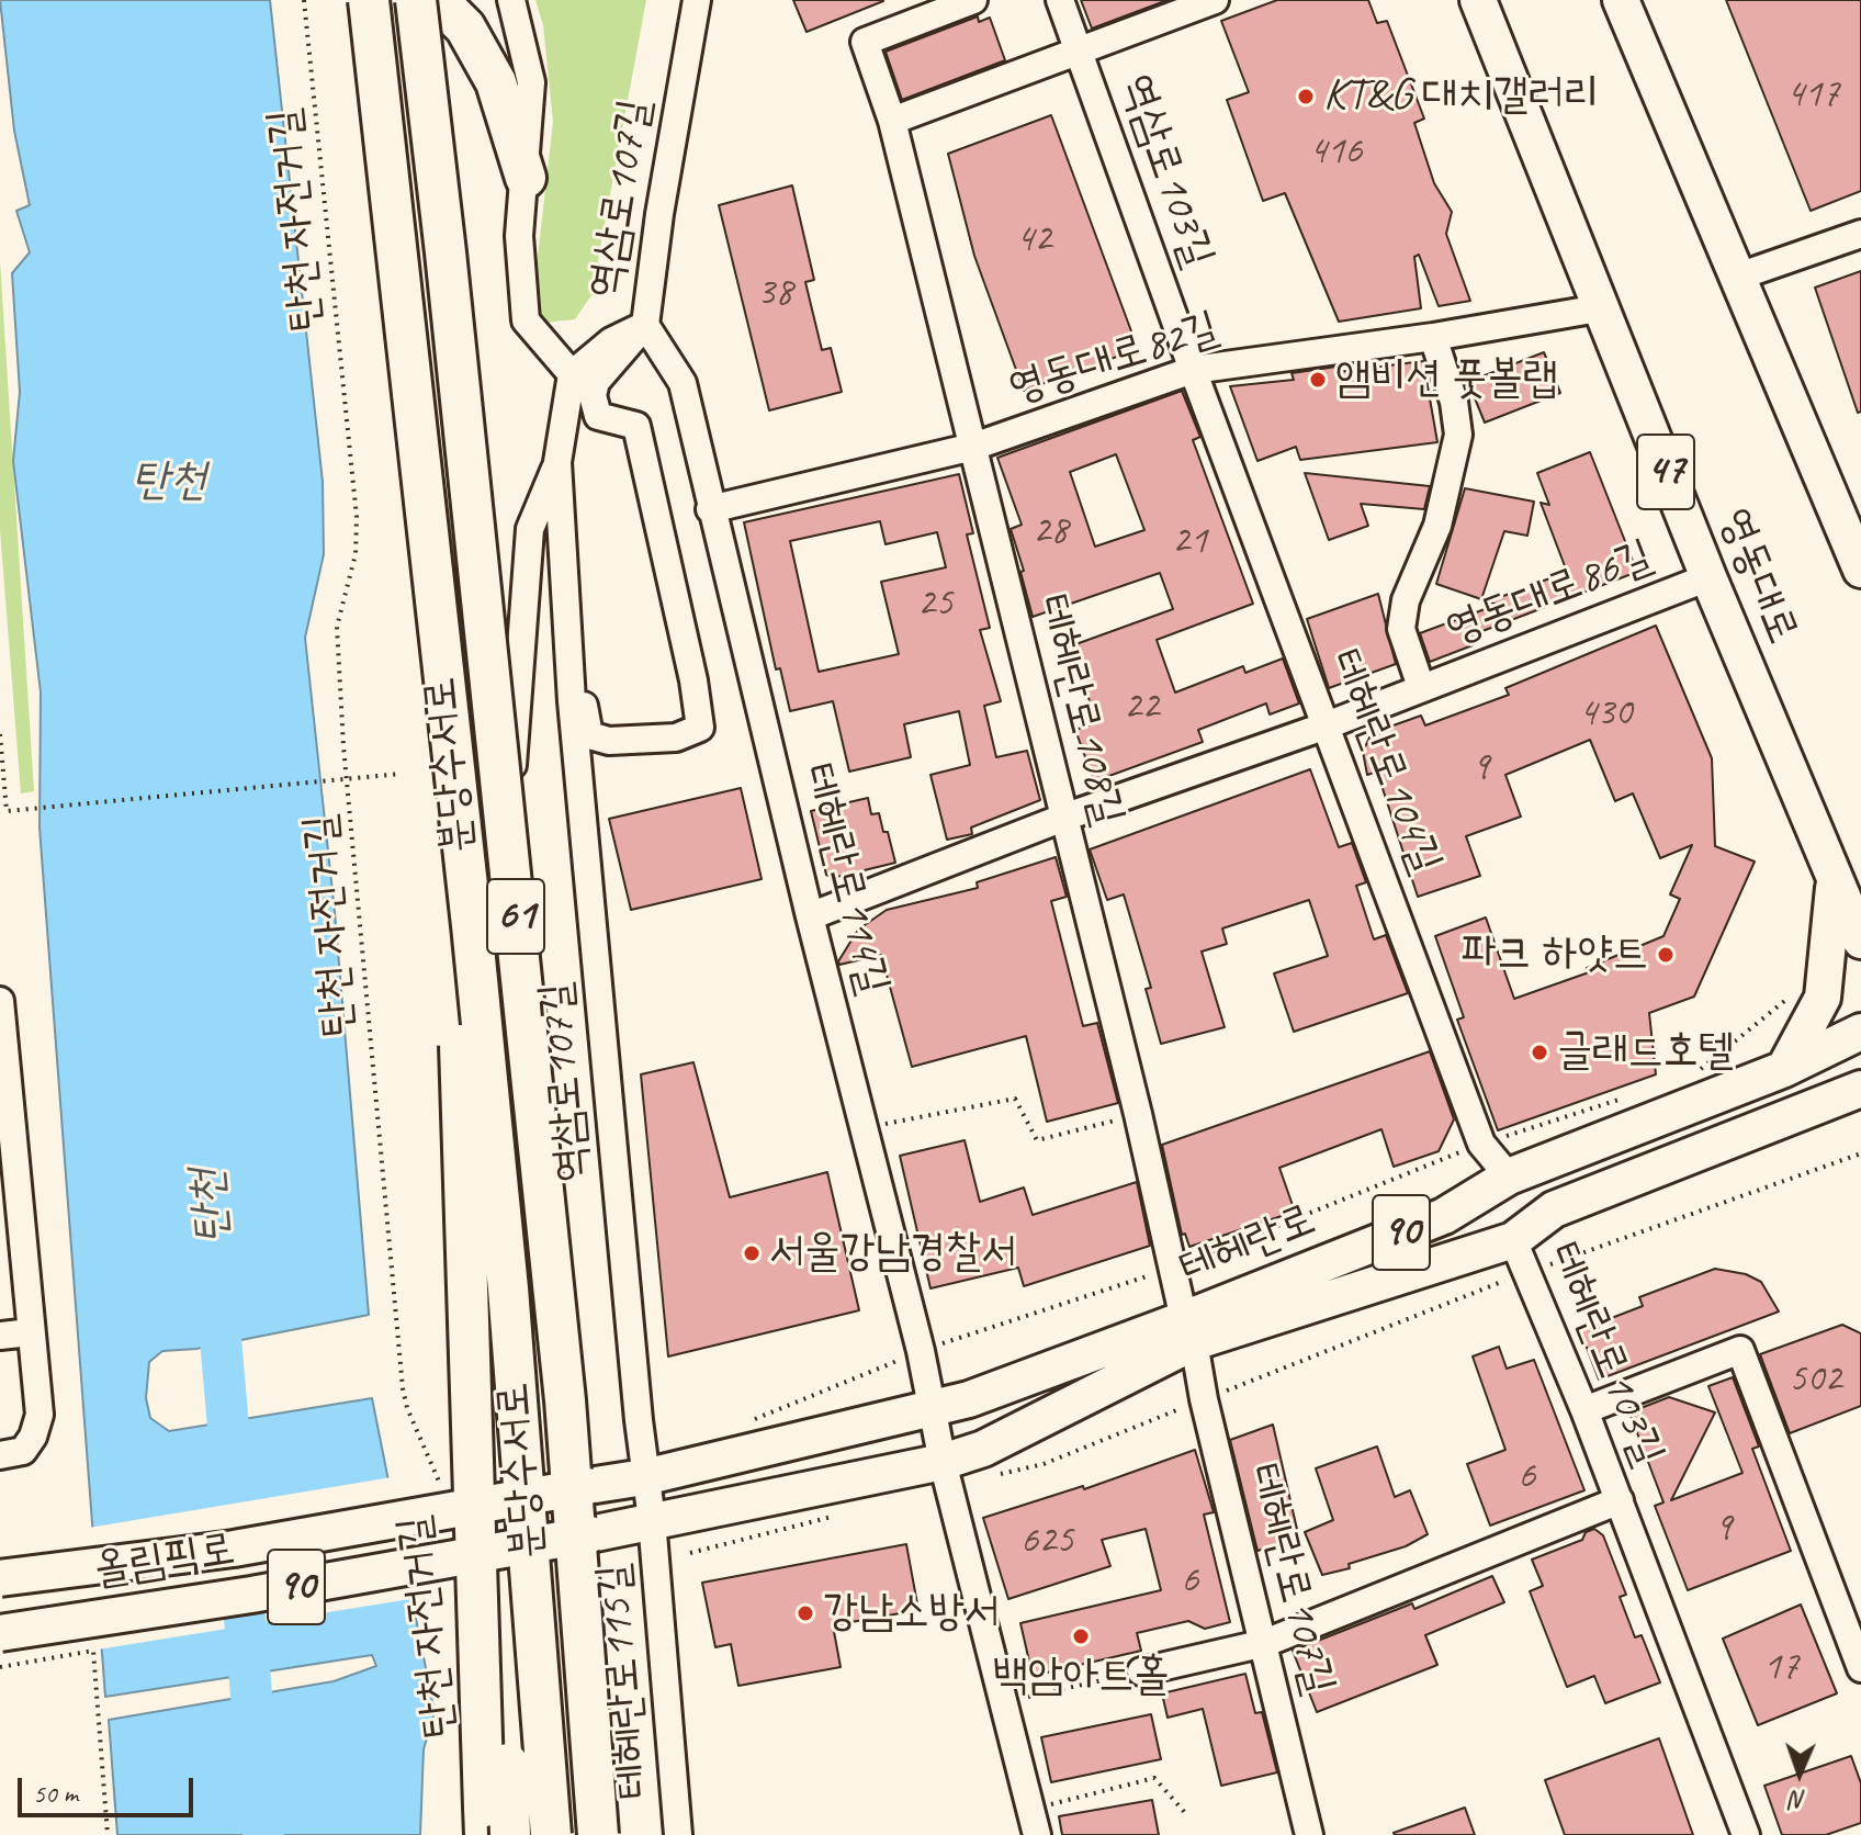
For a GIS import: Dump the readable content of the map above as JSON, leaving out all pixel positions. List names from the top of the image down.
{
  "streets": {
    "highway": ["분당수서로", "61"],
    "main road": [
      "47",
      "영동대로",
      "90",
      "테헤란로",
      "올림픽로"
    ],
    "street": [
      "역삼로103길",
      "역삼로107길",
      "영동대로82길",
      "영동대로86길",
      "테헤란로108길",
      "테헤란로104길",
      "테헤란로114길",
      "테헤란로103길",
      "테헤란로107길",
      "테헤란로115길"
    ],
    "path": ["탄천 자전거길"]
  },
  "crossings": [
    ["역삼로103길", "영동대로82길"],
    ["역삼로103길", "테헤란로104길"],
    ["역삼로107길", "테헤란로114길"],
    ["역삼로107길", "테헤란로"],
    ["역삼로107길", "올림픽로"],
    ["역삼로107길", "테헤란로115길"],
    ["영동대로82길", "영동대로"],
    ["영동대로82길", "영동대로86길"],
    ["영동대로82길", "테헤란로108길"],
    ["영동대로82길", "테헤란로104길"],
    ["영동대로82길", "테헤란로114길"],
    ["영동대로", "영동대로86길"],
    ["영동대로86길", "테헤란로108길"],
    ["영동대로86길", "테헤란로104길"],
    ["영동대로86길", "테헤란로114길"],
    ["테헤란로108길", "테헤란로"],
    ["테헤란로108길", "테헤란로107길"],
    ["테헤란로104길", "테헤란로"],
    ["테헤란로114길", "테헤란로"],
    ["테헤란로", "테헤란로103길"],
    ["테헤란로", "올림픽로"],
    ["테헤란로", "테헤란로107길"],
    ["테헤란로", "테헤란로115길"],
    ["테헤란로103길", "테헤란로107길"],
    ["올림픽로", "테헤란로115길"]
  ],
  "water": ["탄천"],
  "places": [
    "KT&G 대치갤러리",
    "앰비션 풋볼랩",
    "파크 하얏트",
    "글래드호텔",
    "서울강남경찰서",
    "강남소방서",
    "백암아트홀"
  ],
  "house_numbers": [
    "417",
    "416",
    "42",
    "38",
    "28",
    "21",
    "25",
    "22",
    "430",
    "9",
    "502",
    "6",
    "9",
    "625",
    "6",
    "17"
  ],
  "scale_bar": "50 m",
  "north": "bottom"
}
